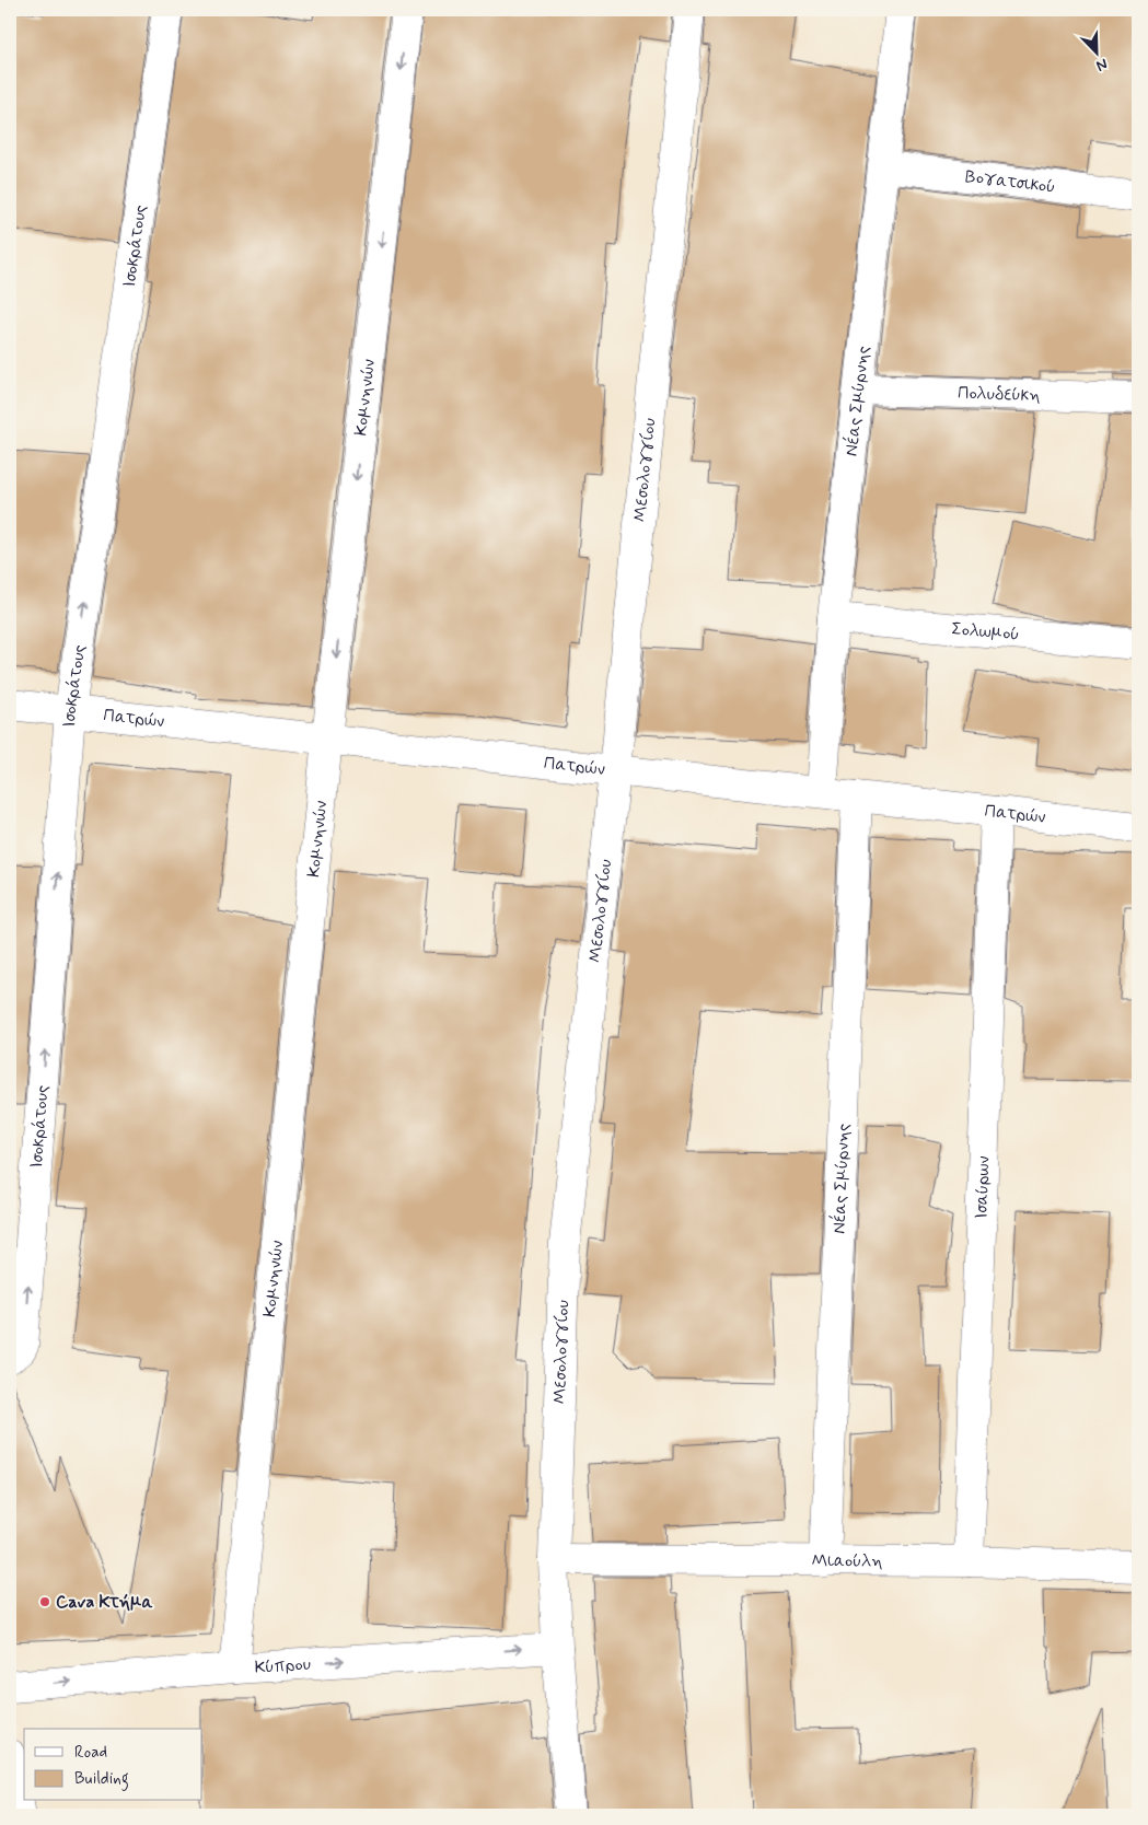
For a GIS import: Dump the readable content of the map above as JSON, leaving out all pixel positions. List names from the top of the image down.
{
  "streets": {
    "street": [
      "Βογατσικού",
      "Ισοκράτους",
      "Πολυδεύκη",
      "Κομνηνών",
      "Νέας Σμύρνης",
      "Μεσολογγίου",
      "Σολωμού",
      "Πατρών",
      "Ισαύρων",
      "Μιαούλη",
      "Κύπρου"
    ]
  },
  "crossings": [
    ["Βογατσικού", "Νέας Σμύρνης"],
    ["Ισοκράτους", "Πατρών"],
    ["Πολυδεύκη", "Νέας Σμύρνης"],
    ["Κομνηνών", "Πατρών"],
    ["Κομνηνών", "Κύπρου"],
    ["Νέας Σμύρνης", "Σολωμού"],
    ["Νέας Σμύρνης", "Πατρών"],
    ["Νέας Σμύρνης", "Μιαούλη"],
    ["Μεσολογγίου", "Πατρών"],
    ["Μεσολογγίου", "Μιαούλη"],
    ["Μεσολογγίου", "Κύπρου"],
    ["Πατρών", "Ισαύρων"],
    ["Ισαύρων", "Μιαούλη"]
  ],
  "one_way": ["Ισοκράτους", "Κομνηνών", "Κύπρου"],
  "places": ["Cava Κτήμα"],
  "legend": ["Road", "Building"],
  "north": "bottom right"
}
